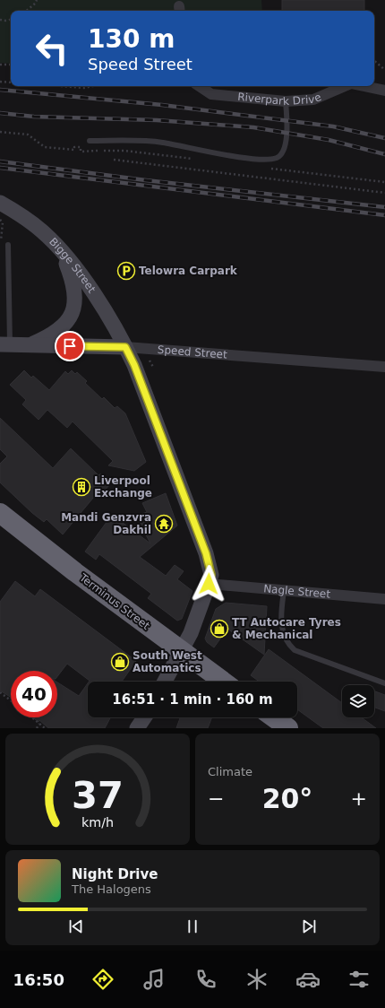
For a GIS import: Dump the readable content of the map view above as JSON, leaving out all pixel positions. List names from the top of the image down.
{
  "streets": {
    "highway": ["Terminus Street"],
    "street": [
      "Riverpark Drive",
      "Bigge Street",
      "Speed Street",
      "Nagle Street"
    ]
  },
  "crossings": [
    ["Bigge Street", "Speed Street"],
    ["Bigge Street", "Nagle Street"],
    ["Bigge Street", "Terminus Street"]
  ],
  "places": {
    "parking": ["Telowra Carpark"],
    "building": ["Liverpool Exchange"],
    "temple": ["Mandi Genzvra Dakhil"],
    "shop": ["TT Autocare Tyres & Mechanical", "South West Automatics"]
  },
  "page": {
    "turn": ["130 m", "Speed Street"],
    "limit": "40",
    "trip": "16:51 · 1 min · 160 m",
    "tile": "Climate",
    "heat": ["−", "20°", "+"],
    "song": ["Night Drive", "The Halogens"],
    "tabs": "16:50",
    "gauge": ["37", "km/h"]
  }
}
